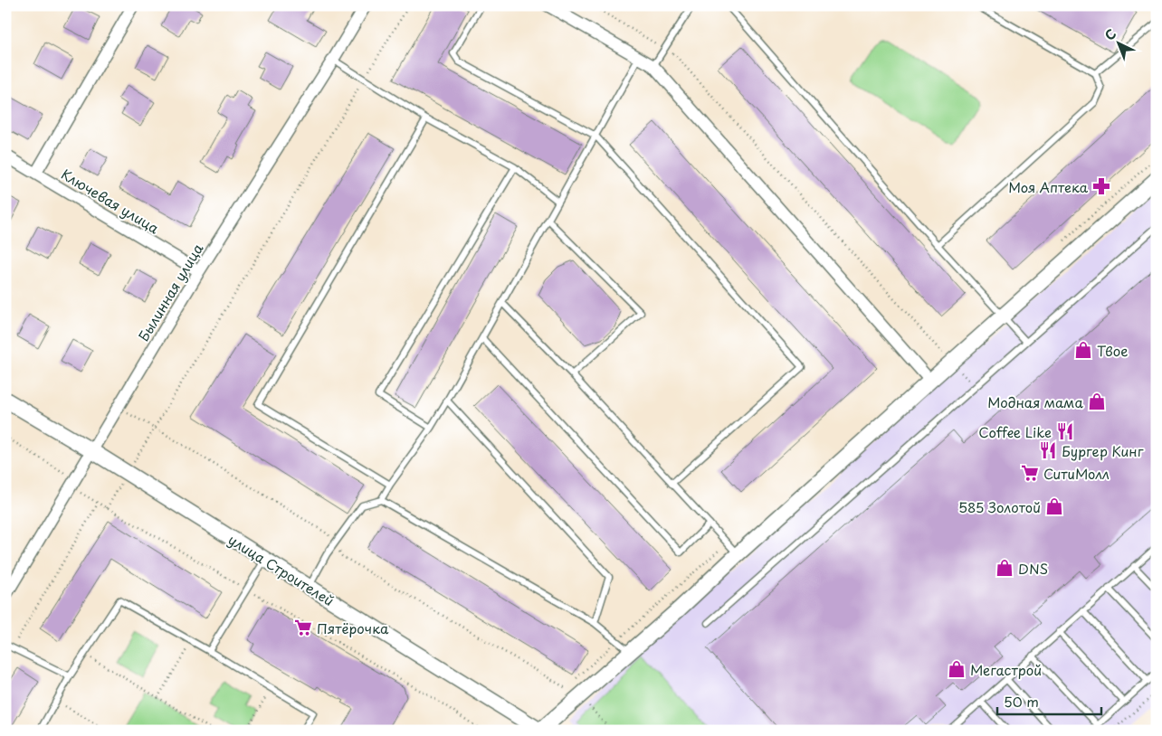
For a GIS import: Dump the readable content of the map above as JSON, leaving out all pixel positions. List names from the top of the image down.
{
  "streets": {
    "street": ["Ключевая улица", "Былинная улица", "улица Строителей"]
  },
  "crossings": [
    ["Ключевая улица", "Былинная улица"],
    ["Былинная улица", "улица Строителей"]
  ],
  "places": {
    "pharmacy": ["Моя Аптека"],
    "shop": [
      "Твое",
      "Модная мама",
      "585 Золотой",
      "DNS",
      "Мегастрой"
    ],
    "restaurant": ["Coffee Like", "Бургер Кинг"],
    "supermarket": ["СитиМолл", "Пятёрочка"]
  },
  "scale_bar": "50 m",
  "north": "top left"
}
